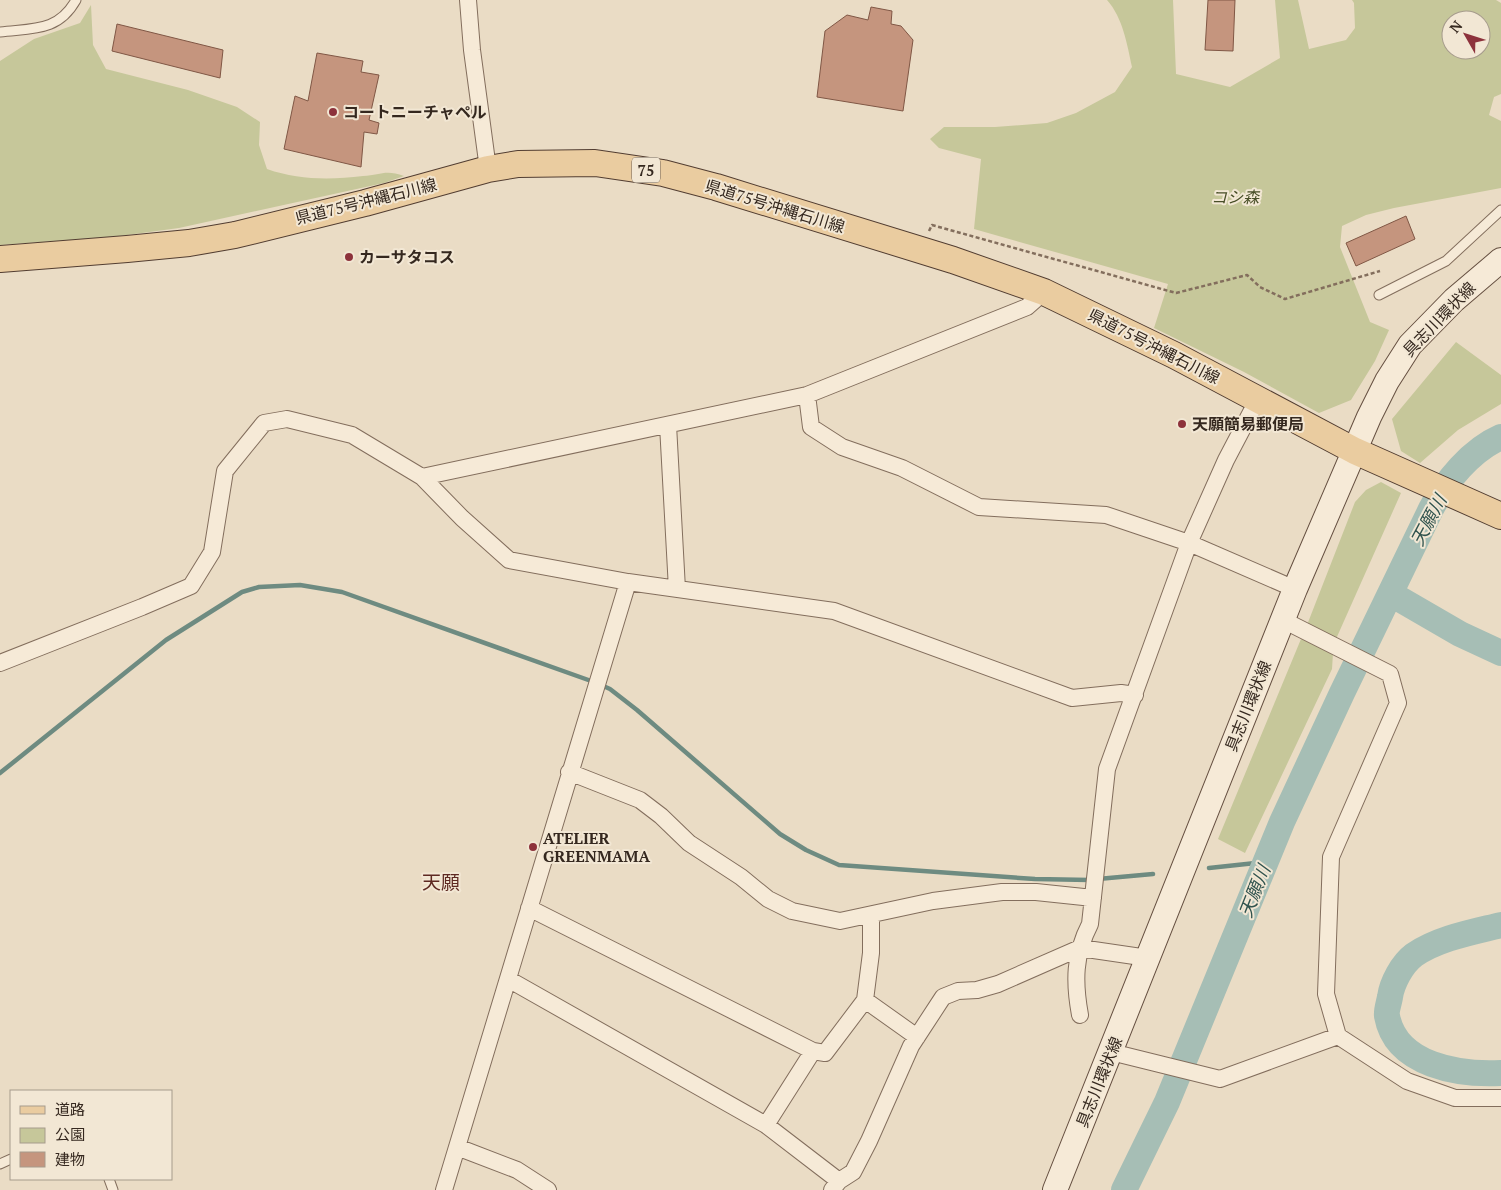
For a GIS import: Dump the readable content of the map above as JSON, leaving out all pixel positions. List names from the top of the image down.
{
  "streets": {
    "main road": ["75", "県道75号沖縄石川線", "具志川環状線"]
  },
  "crossings": [
    ["県道75号沖縄石川線", "具志川環状線"]
  ],
  "districts": ["天願"],
  "water": ["天願川"],
  "parks": ["コシ森"],
  "places": [
    "コートニーチャペル",
    "カーサタコス",
    "天願簡易郵便局",
    "ATELIER GREENMAMA"
  ],
  "legend": ["道路", "公園", "建物"],
  "north": "top left"
}
